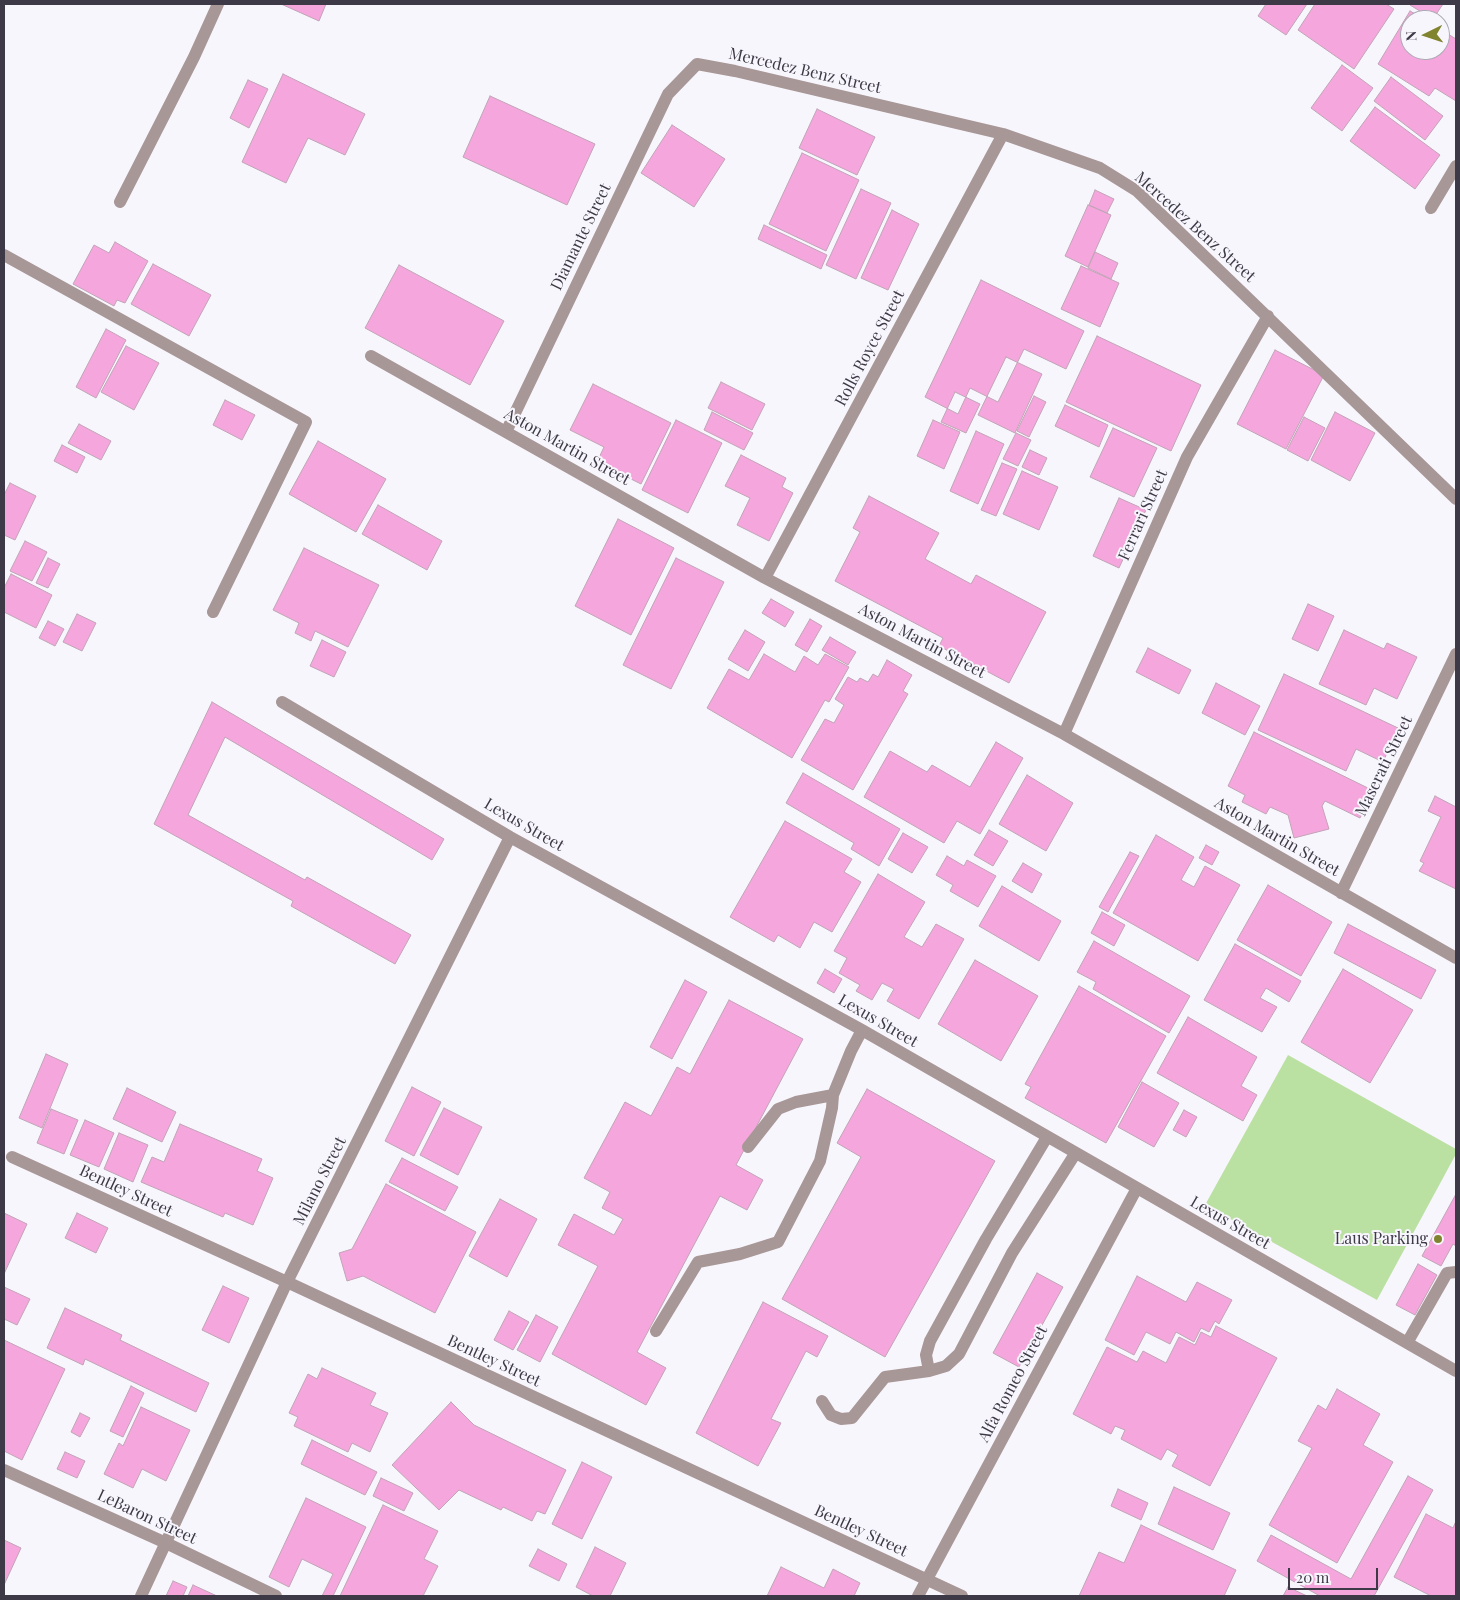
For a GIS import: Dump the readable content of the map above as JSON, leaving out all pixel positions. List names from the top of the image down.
{
  "streets": {
    "street": [
      "Mercedez Benz Street",
      "Diamante Street",
      "Rolls Royce Street",
      "Aston Martin Street",
      "Ferrari Street",
      "Maserati Street",
      "Lexus Street",
      "Milano Street",
      "Bentley Street",
      "Alfa Romeo Street",
      "LeBaron Street"
    ]
  },
  "crossings": [
    ["Mercedez Benz Street", "Diamante Street"],
    ["Mercedez Benz Street", "Rolls Royce Street"],
    ["Mercedez Benz Street", "Ferrari Street"],
    ["Diamante Street", "Aston Martin Street"],
    ["Rolls Royce Street", "Aston Martin Street"],
    ["Aston Martin Street", "Ferrari Street"],
    ["Aston Martin Street", "Maserati Street"],
    ["Lexus Street", "Milano Street"],
    ["Lexus Street", "Alfa Romeo Street"],
    ["Milano Street", "Bentley Street"],
    ["Milano Street", "LeBaron Street"],
    ["Bentley Street", "Alfa Romeo Street"]
  ],
  "places": ["Laus Parking"],
  "scale_bar": "20 m",
  "north": "left"
}
